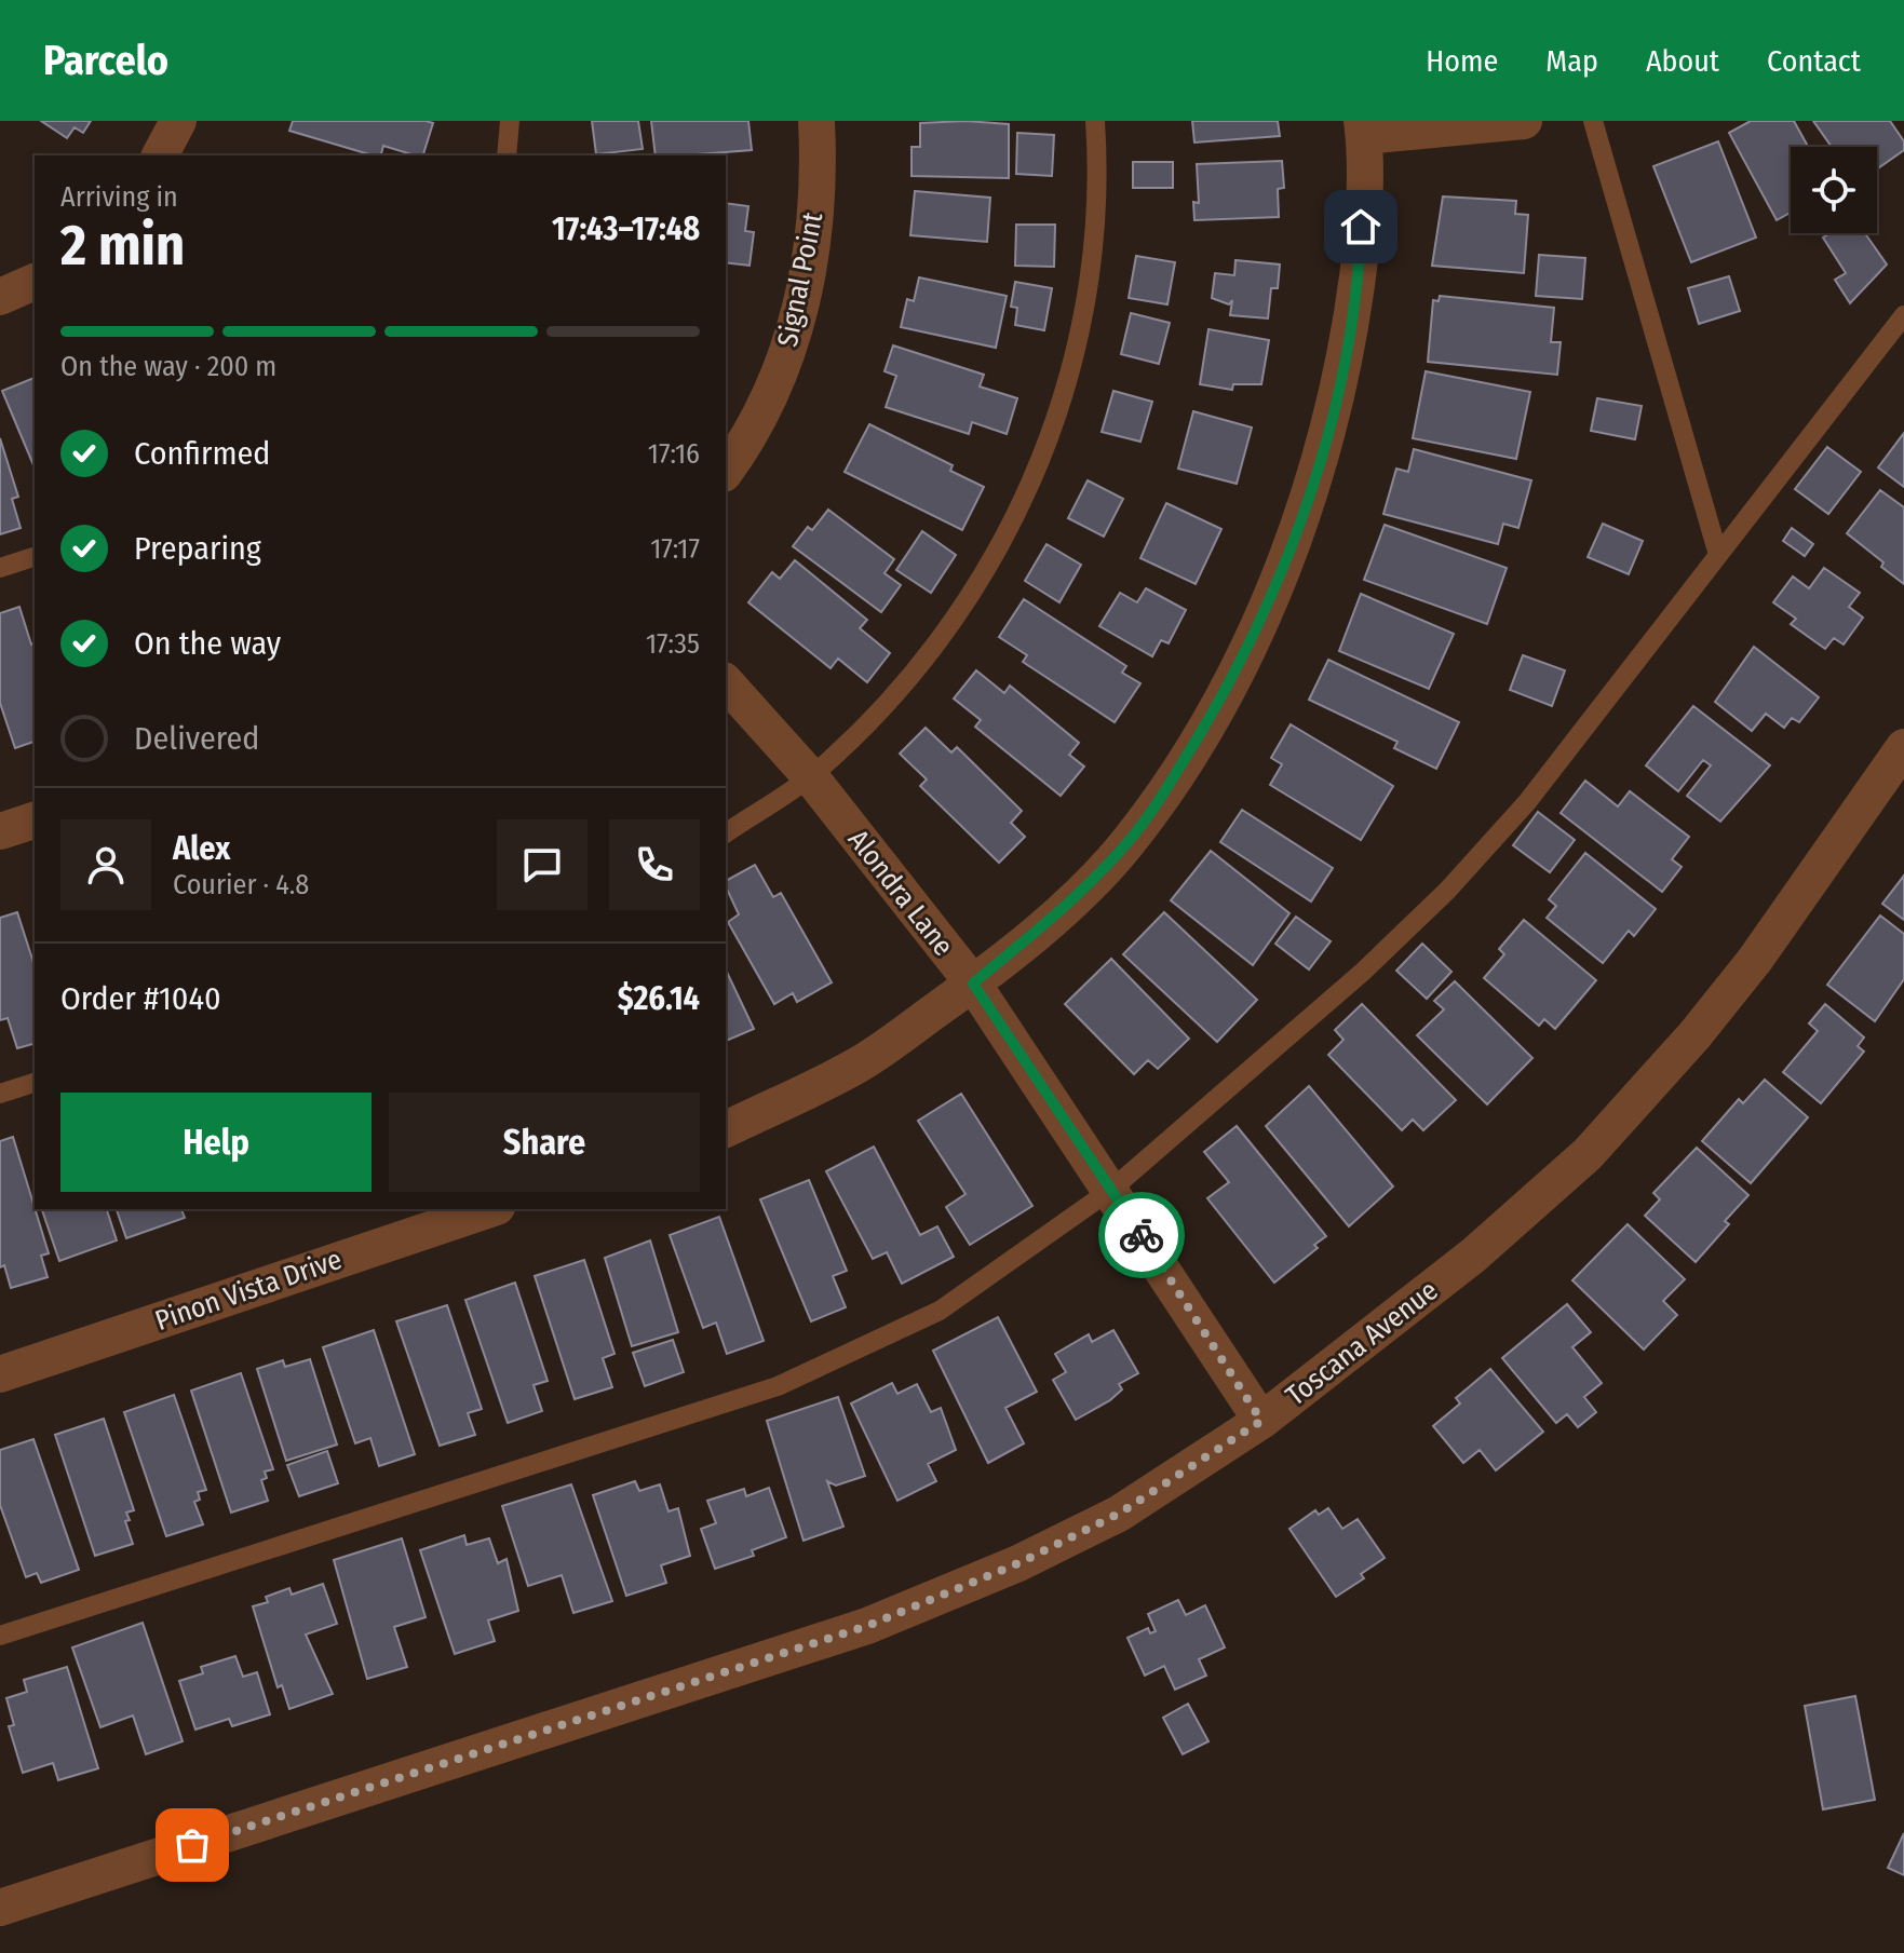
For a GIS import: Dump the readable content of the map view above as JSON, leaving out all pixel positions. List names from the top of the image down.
{
  "streets": {
    "street": [
      "Signal Point",
      "Alondra Lane",
      "Pinon Vista Drive",
      "Toscana Avenue"
    ]
  },
  "crossings": [
    ["Alondra Lane", "Toscana Avenue"]
  ],
  "page": {
    "header": "Parcelo",
    "nav": [
      "Home",
      "Map",
      "About",
      "Contact"
    ],
    "heading": ["2 min", "Arriving in", "17:43–17:48"],
    "panel": [
      "Alex",
      "Courier · 4.8",
      "Order #1040",
      "$26.14"
    ],
    "bar": "On the way · 200 m",
    "list": [
      ["Confirmed", "17:16"],
      ["Preparing", "17:17"],
      ["On the way", "17:35"],
      "Delivered"
    ],
    "buttons": ["Help", "Share"]
  }
}
